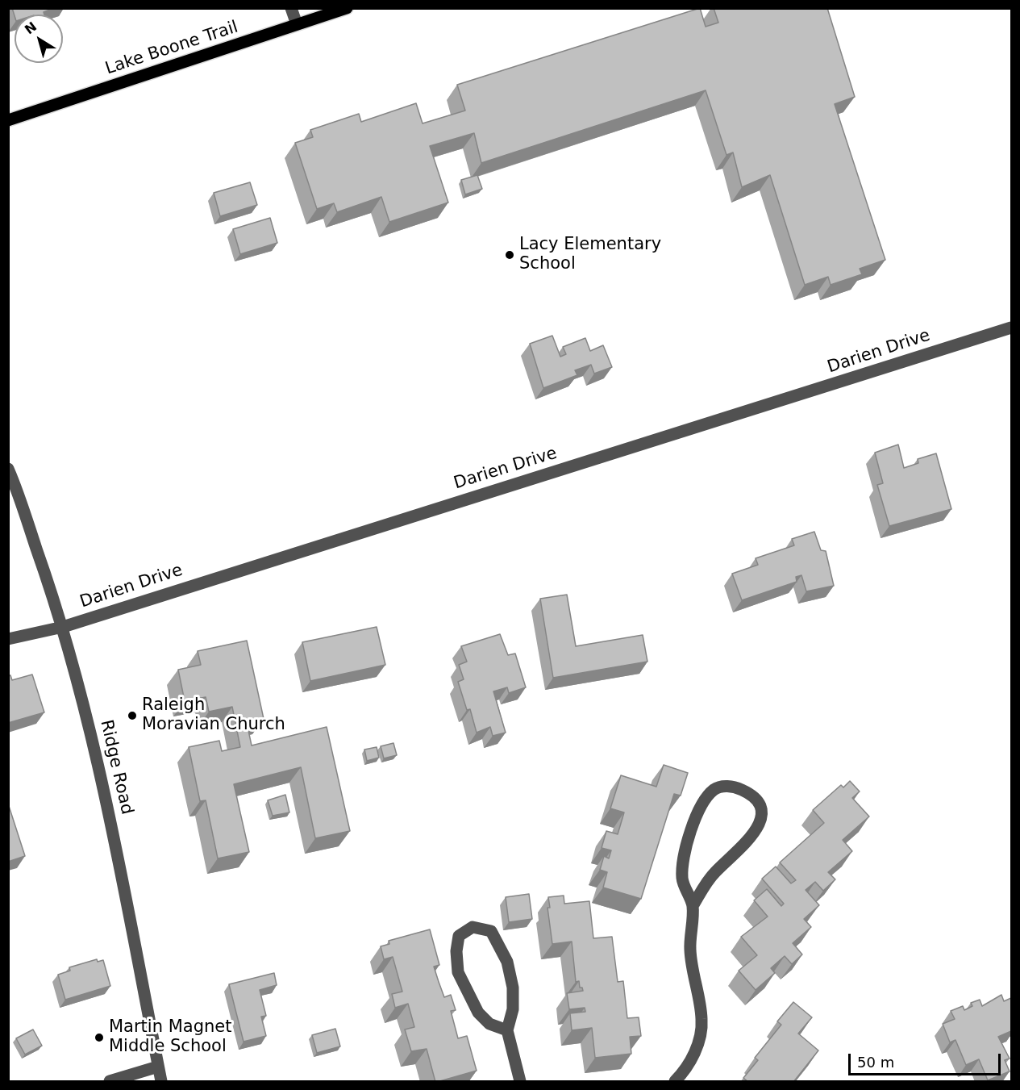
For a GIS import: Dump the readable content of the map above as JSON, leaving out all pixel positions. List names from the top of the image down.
{
  "streets": {
    "main road": ["Lake Boone Trail"],
    "street": ["Darien Drive", "Ridge Road"]
  },
  "crossings": [
    ["Darien Drive", "Ridge Road"]
  ],
  "places": ["Lacy Elementary School", "Raleigh Moravian Church", "Martin Magnet Middle School"],
  "scale_bar": "50 m",
  "north": "top left"
}
